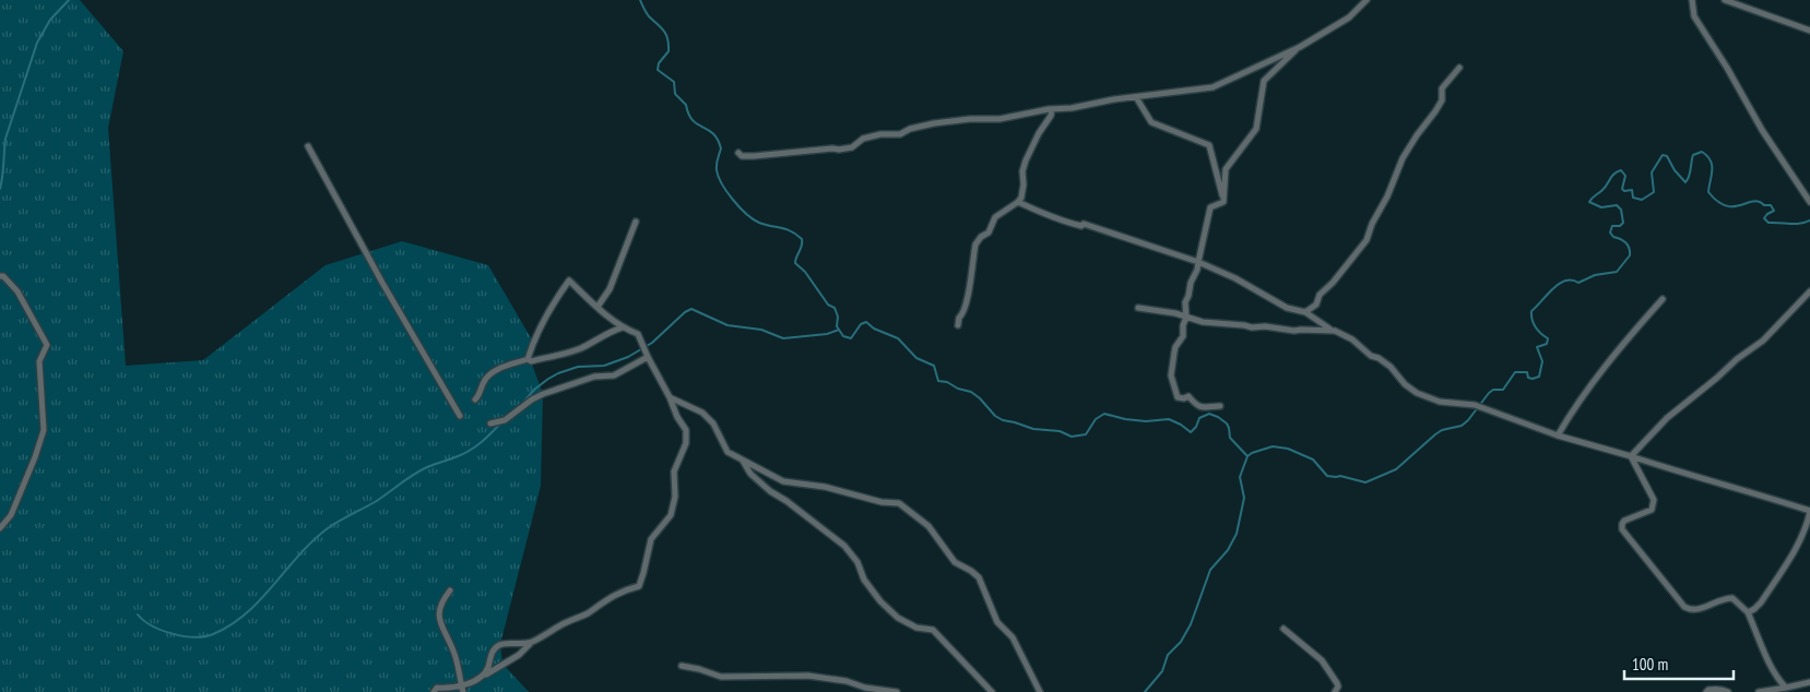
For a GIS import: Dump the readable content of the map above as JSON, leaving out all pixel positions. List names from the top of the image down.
{
  "scale_bar": "100 m"
}
